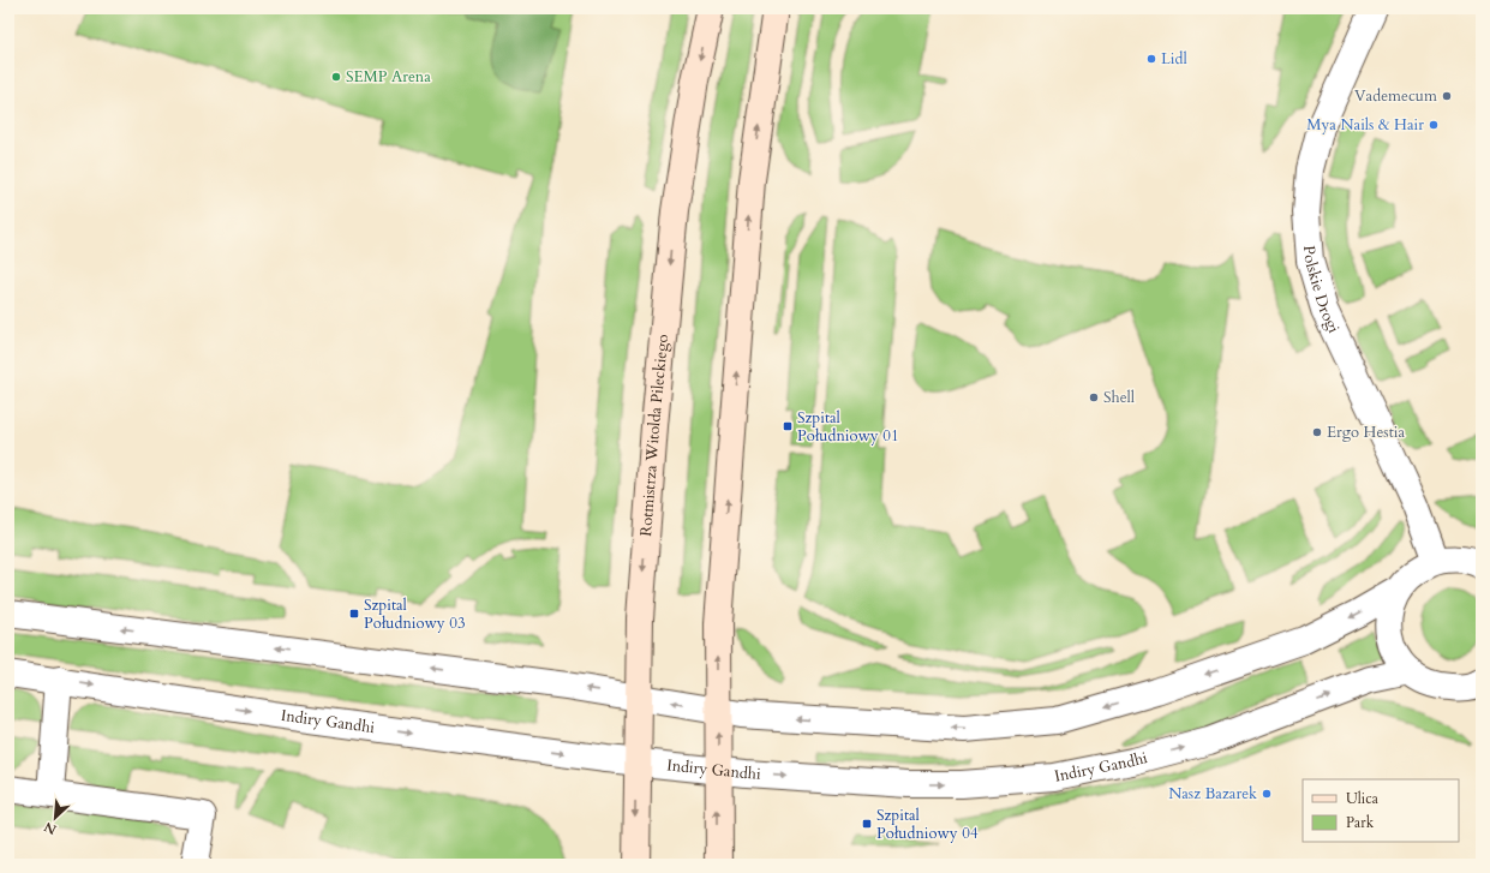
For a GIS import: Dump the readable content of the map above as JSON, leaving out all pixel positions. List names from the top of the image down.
{
  "streets": {
    "main road": ["Rotmistrza Witolda Pileckiego"],
    "street": ["Polskie Drogi", "Indiry Gandhi"]
  },
  "crossings": [
    ["Rotmistrza Witolda Pileckiego", "Indiry Gandhi"]
  ],
  "places": {
    "other": [
      "Lidl",
      "SEMP Arena",
      "Vademecum",
      "Mya Nails & Hair",
      "Shell",
      "Ergo Hestia",
      "Nasz Bazarek"
    ],
    "transit": ["Szpital Południowy 01", "Szpital Południowy 03", "Szpital Południowy 04"]
  },
  "legend": ["Ulica", "Park"],
  "north": "bottom left"
}
